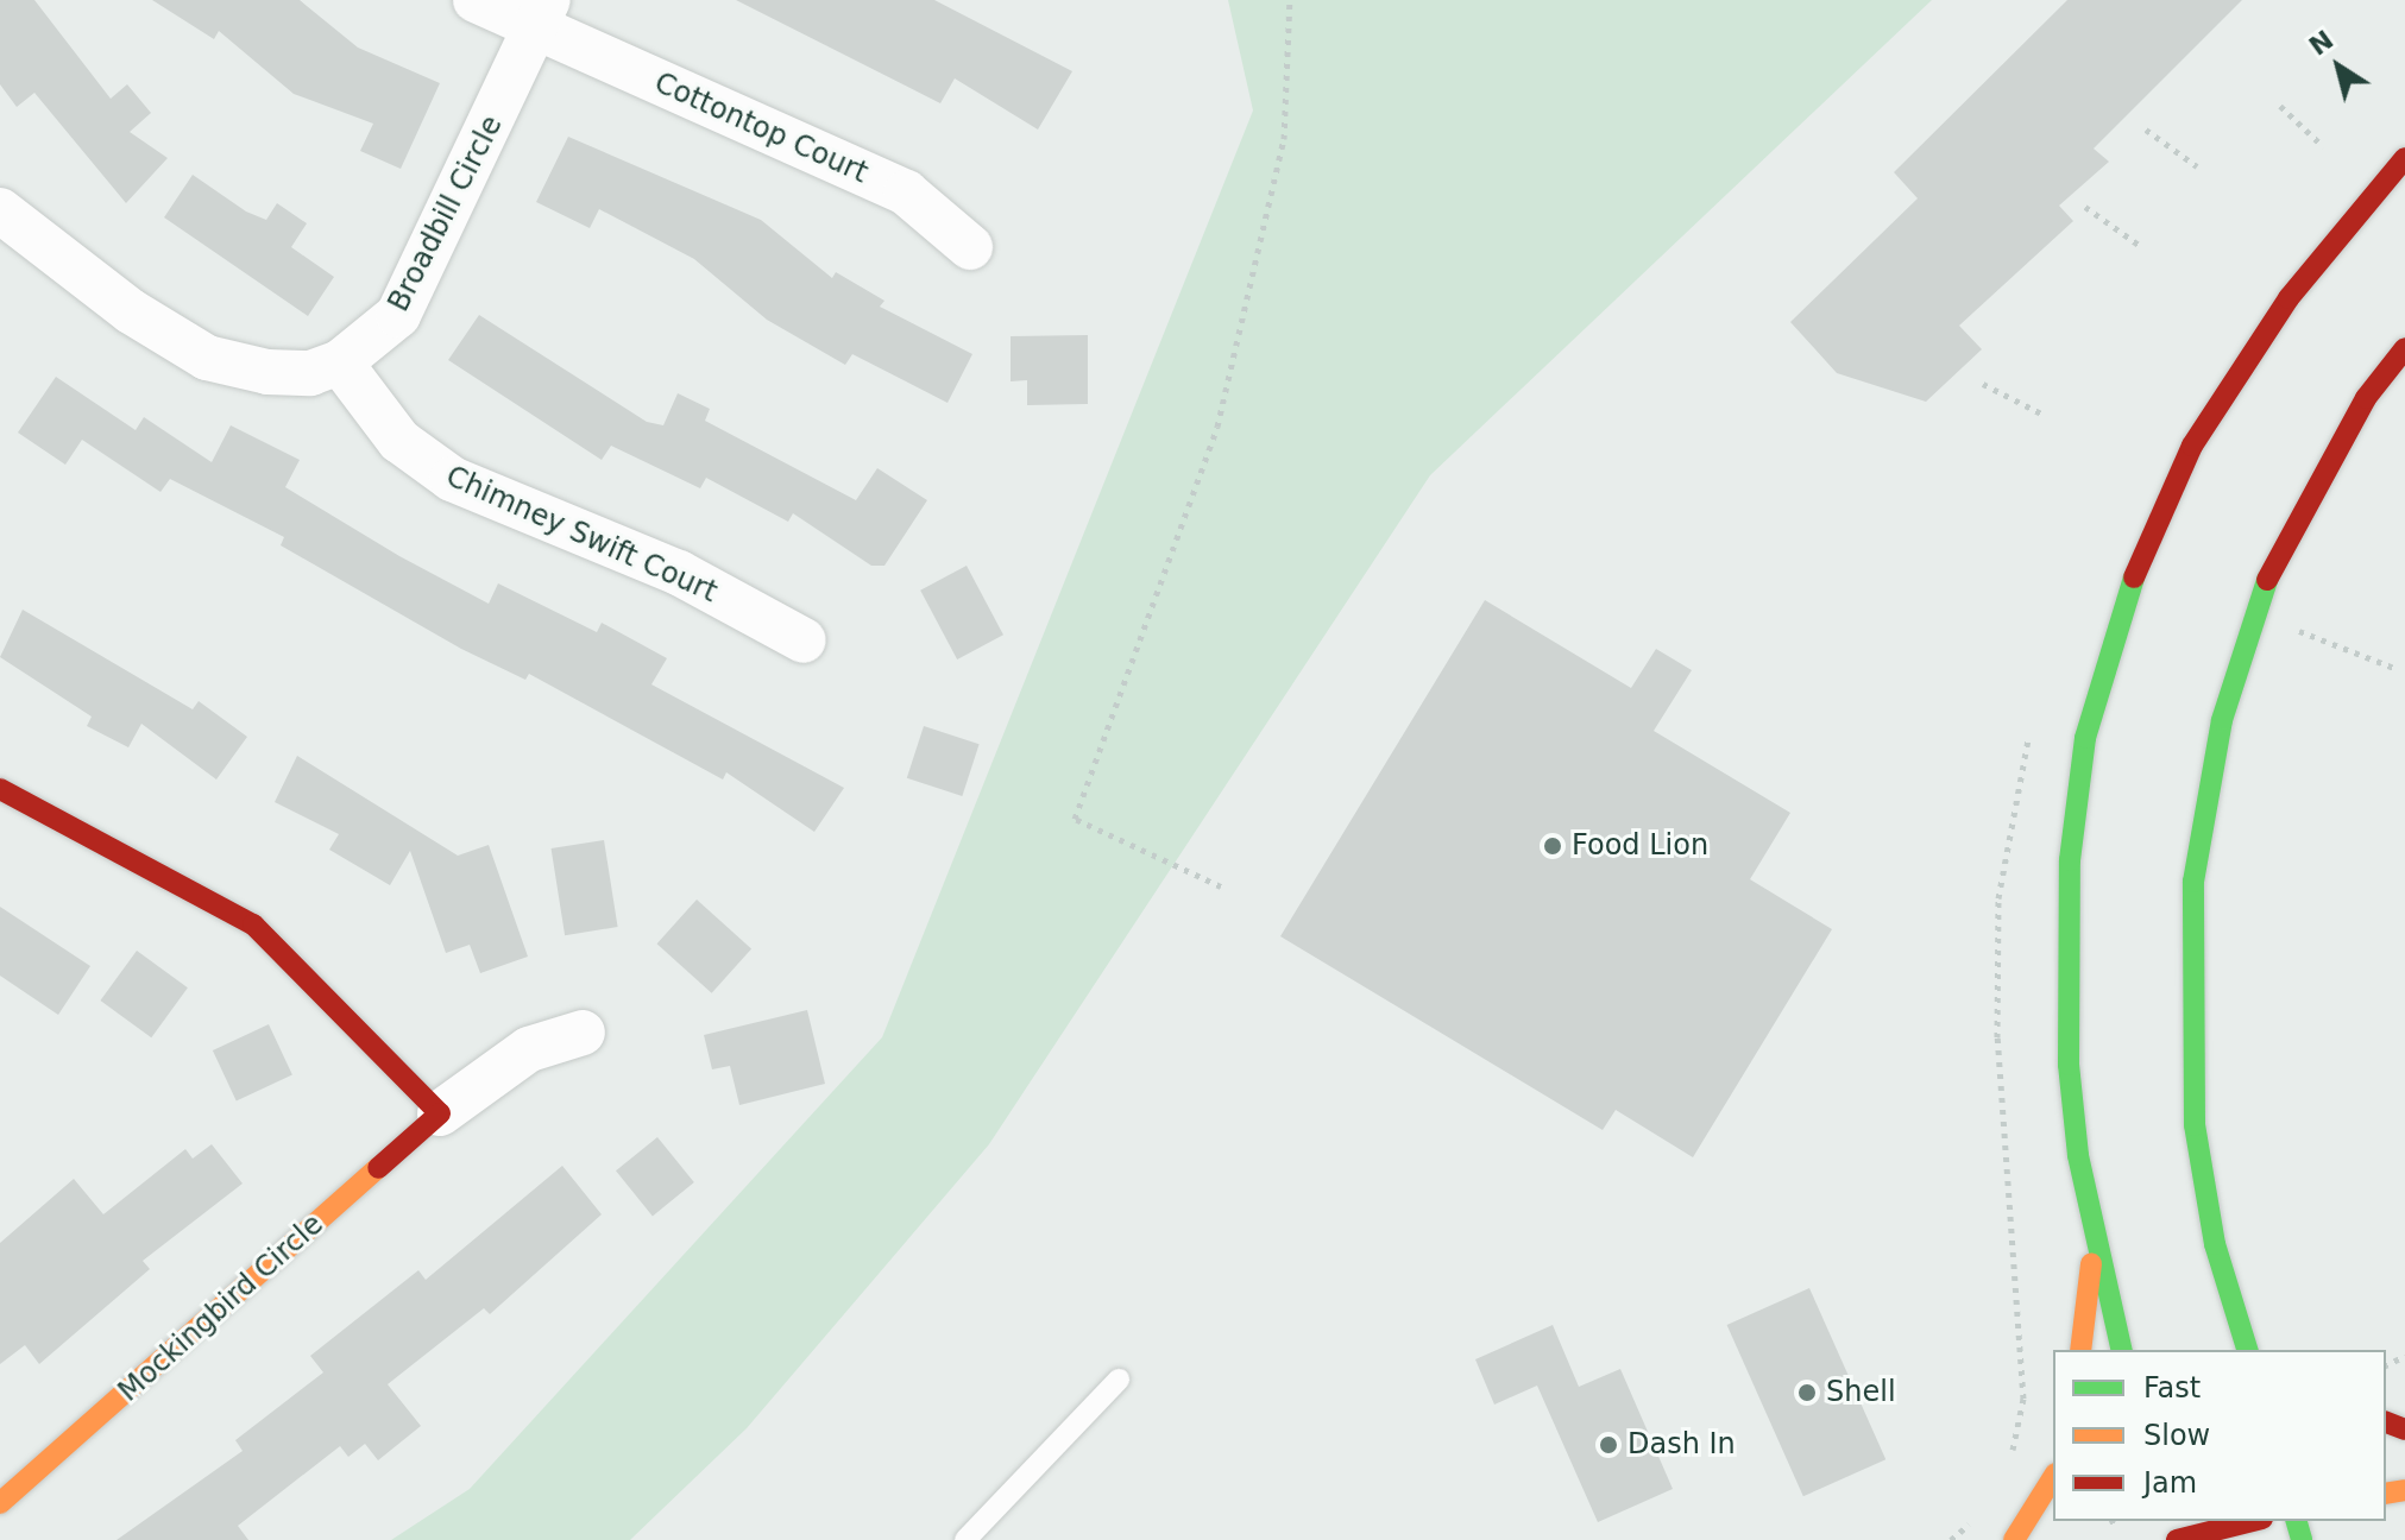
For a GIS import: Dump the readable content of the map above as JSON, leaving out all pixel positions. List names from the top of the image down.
{
  "streets": {
    "main road": ["Mockingbird Circle"],
    "street": ["Cottontop Court", "Broadbill Circle", "Chimney Swift Court"]
  },
  "crossings": [
    ["Cottontop Court", "Broadbill Circle"],
    ["Broadbill Circle", "Chimney Swift Court"]
  ],
  "places": ["Food Lion", "Shell", "Dash In"],
  "legend": ["Fast", "Slow", "Jam"],
  "north": "top left"
}
